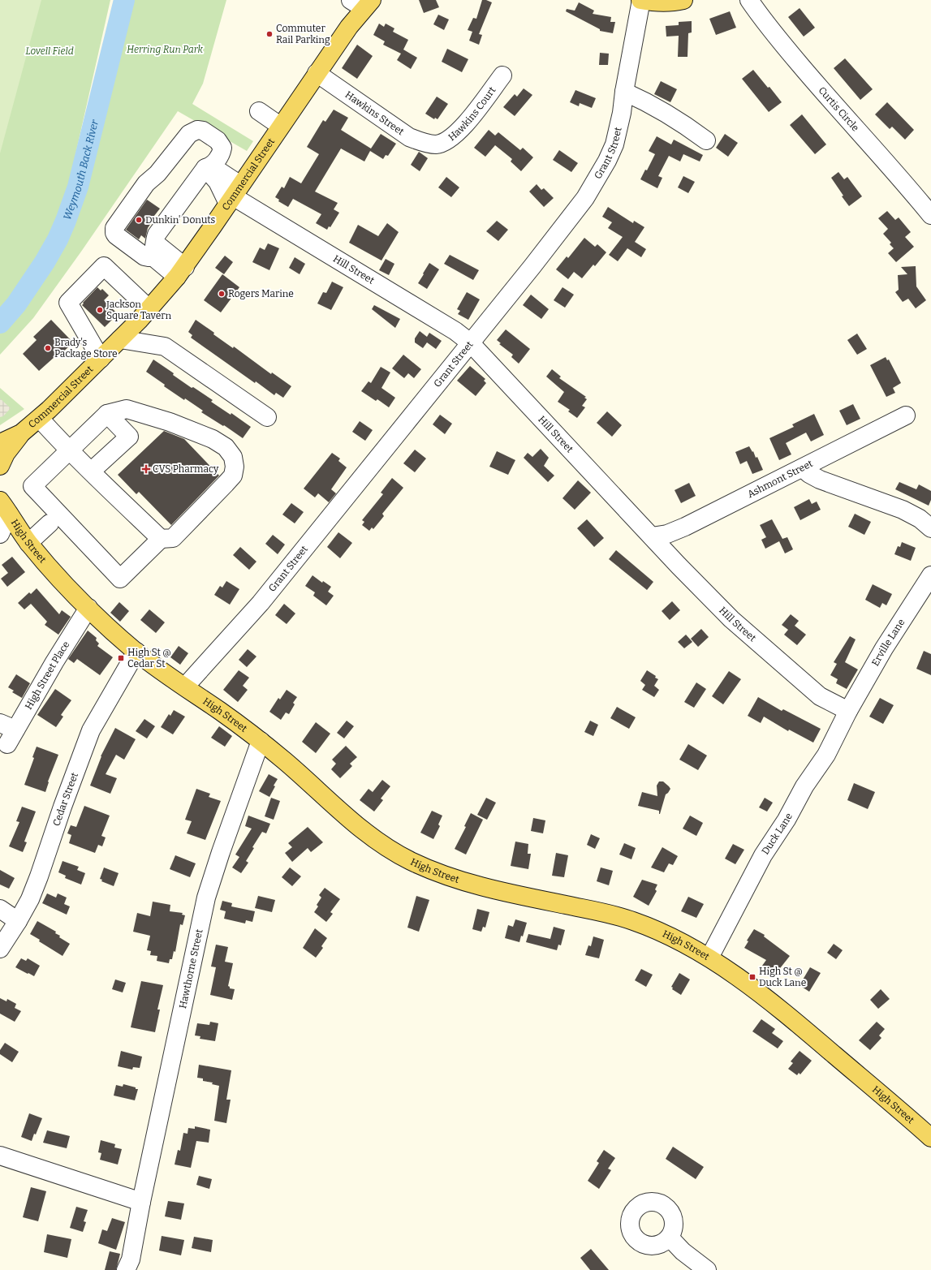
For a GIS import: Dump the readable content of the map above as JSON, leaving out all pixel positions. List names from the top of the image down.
{
  "streets": {
    "main road": ["Commercial Street", "High Street"],
    "street": [
      "Curtis Circle",
      "Hawkins Court",
      "Hawkins Street",
      "Grant Street",
      "Hill Street",
      "Ashmont Street",
      "Erville Lane",
      "High Street Place",
      "Cedar Street",
      "Duck Lane",
      "Hawthorne Street"
    ]
  },
  "crossings": [
    ["Hawkins Court", "Hawkins Street"],
    ["Hawkins Street", "Commercial Street"],
    ["Grant Street", "Hill Street"],
    ["Grant Street", "High Street"],
    ["Commercial Street", "Hill Street"],
    ["Hill Street", "Ashmont Street"],
    ["Hill Street", "Erville Lane"],
    ["Hill Street", "Duck Lane"],
    ["High Street", "High Street Place"],
    ["High Street", "Cedar Street"],
    ["High Street", "Duck Lane"],
    ["High Street", "Hawthorne Street"],
    ["Erville Lane", "Duck Lane"]
  ],
  "water": ["Weymouth Back River"],
  "parks": ["Herring Run Park", "Lovell Field"],
  "places": {
    "other": [
      "Commuter Rail Parking",
      "Dunkin' Donuts",
      "Rogers Marine",
      "Jackson Square Tavern",
      "Brady's Package Store"
    ],
    "health": ["CVS Pharmacy"],
    "transit": ["High St @ Cedar St", "High St @ Duck Lane"]
  }
}
